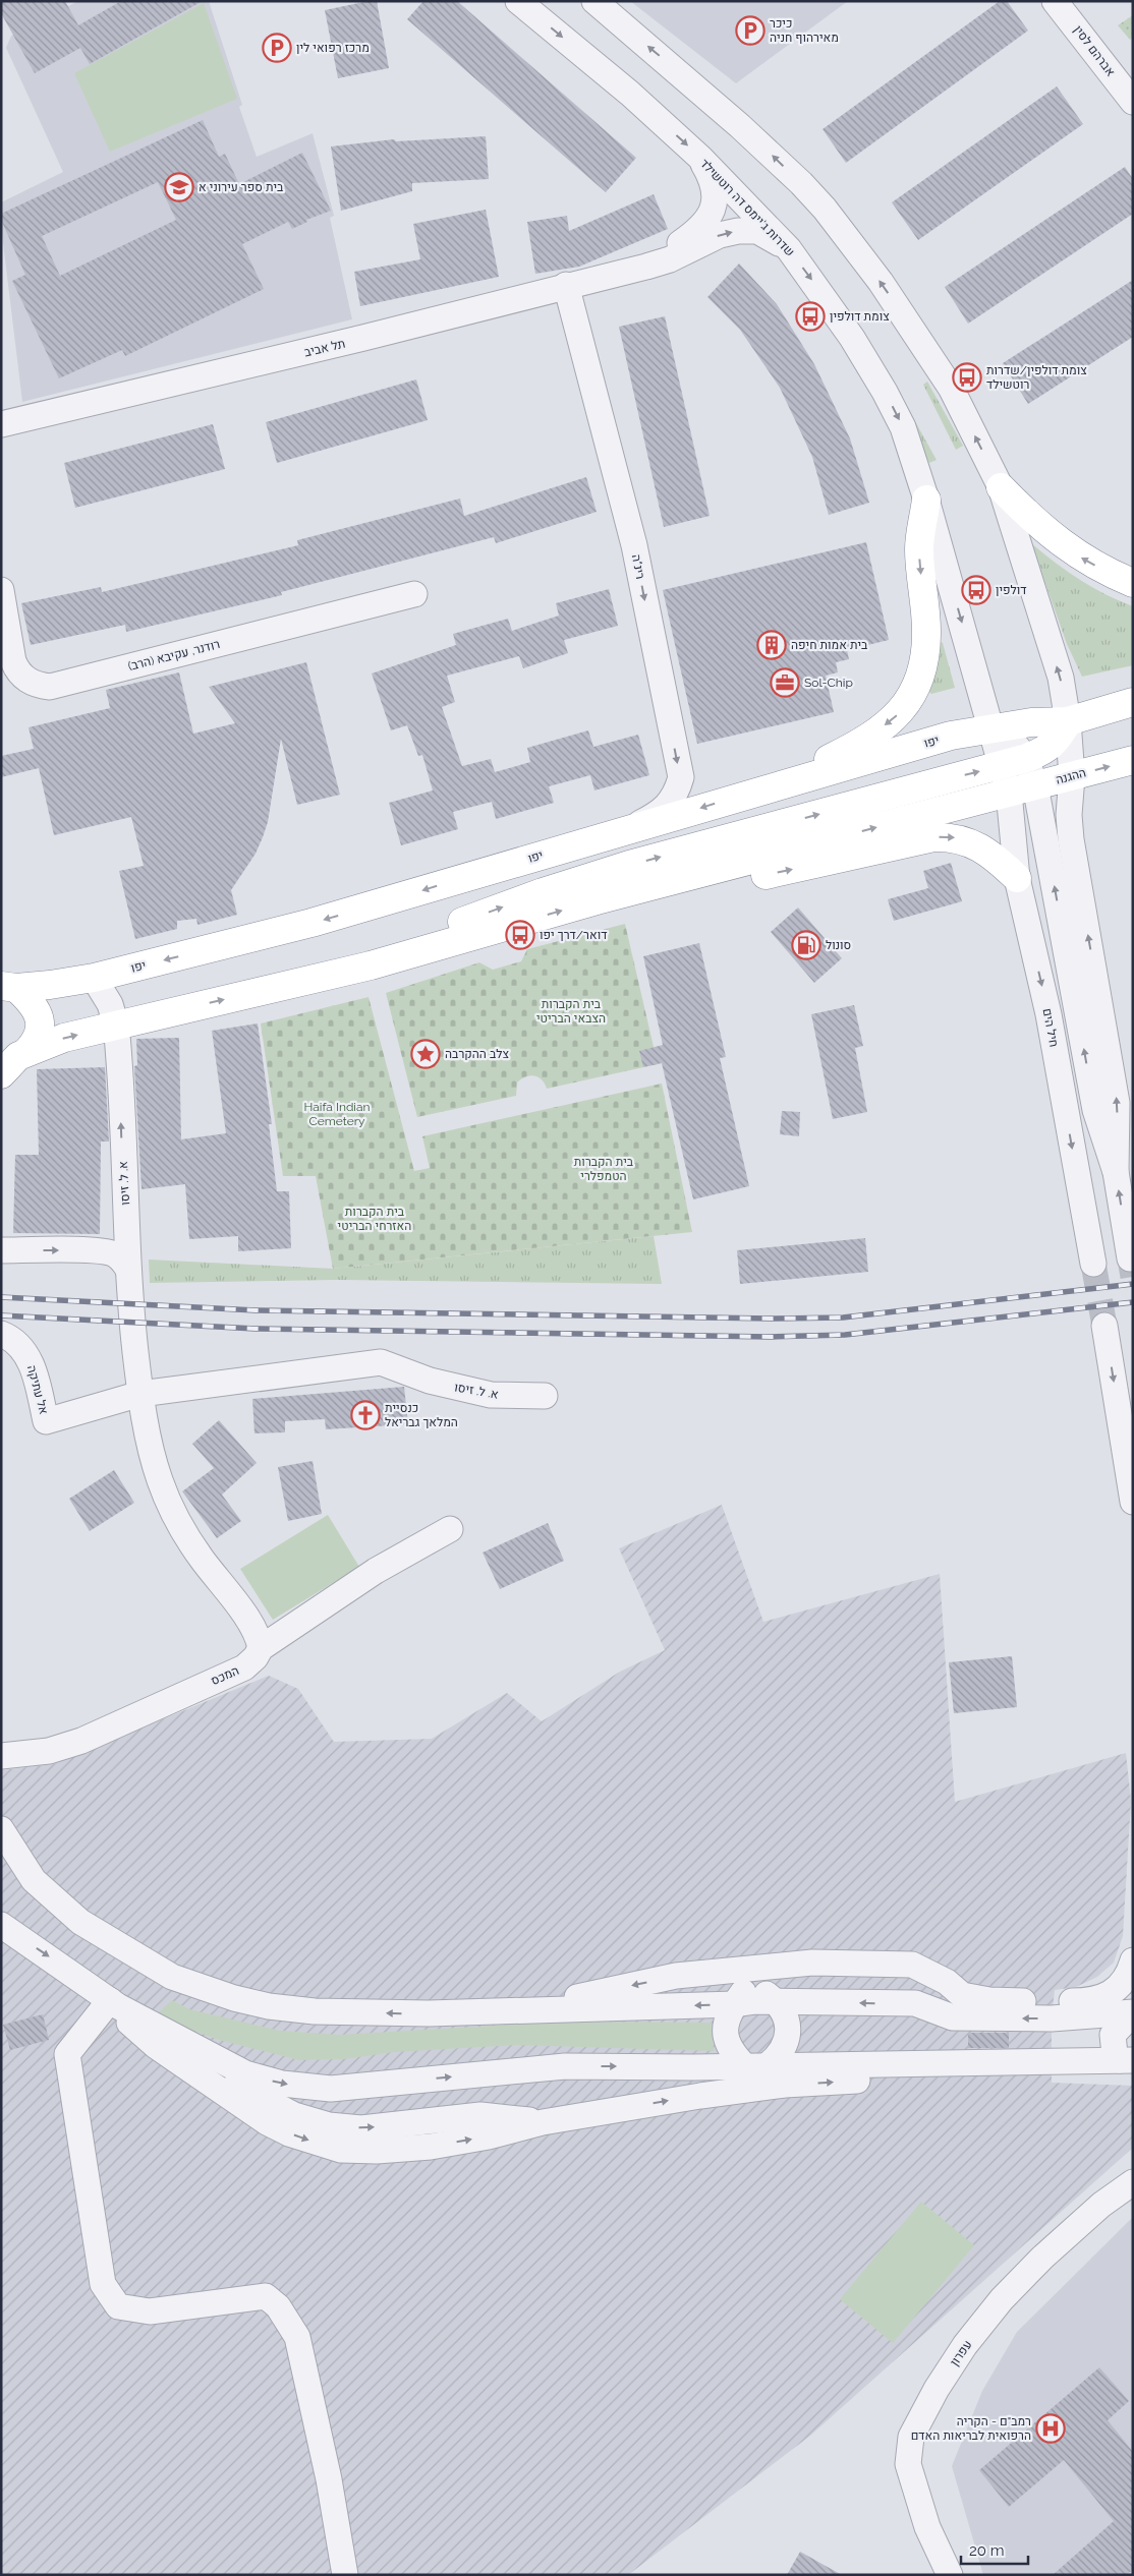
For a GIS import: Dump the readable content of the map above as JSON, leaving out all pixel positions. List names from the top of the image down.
{
  "streets": {
    "highway": ["יפו", "ההגנה"],
    "street": [
      "אברהם לסין",
      "שדרות ג'יימס דה רוטשילד",
      "תל אביב",
      "רינ\"ה",
      "רודנר, עקיבא (הרב)",
      "חיל הים",
      "א. ל. זיסו",
      "אל עתיקה",
      "המכס",
      "עפרון"
    ]
  },
  "crossings": [
    ["שדרות ג'יימס דה רוטשילד", "תל אביב"],
    ["שדרות ג'יימס דה רוטשילד", "יפו"],
    ["שדרות ג'יימס דה רוטשילד", "חיל הים"],
    ["תל אביב", "רינ\"ה"],
    ["רינ\"ה", "יפו"],
    ["יפו", "א. ל. זיסו"],
    ["ההגנה", "חיל הים"],
    ["א. ל. זיסו", "אל עתיקה"],
    ["א. ל. זיסו", "המכס"]
  ],
  "one_way": ["רינ\"ה"],
  "parks": [
    "בית הקברות הצבאי הבריטי",
    "Haifa Indian Cemetery",
    "בית הקברות הטמפלרי",
    "בית הקברות האזרחי הבריטי"
  ],
  "places": {
    "parking": ["כיכר מאירהוף חניה", "מרכז רפואי לין"],
    "school or university": ["בית ספר עירוני א"],
    "bus stop": [
      "צומת דולפין",
      "צומת דולפין/שדרות רוטשילד",
      "דולפין",
      "דואר/דרך יפו"
    ],
    "building": ["בית אמות חיפה"],
    "office": ["Sol-Chip"],
    "fuel station": ["סונול"],
    "place": ["צלב ההקרבה"],
    "church": ["כנסיית המלאך גבריאל"],
    "hospital": ["רמב\"ם - הקריה הרפואית לבריאות האדם"]
  },
  "scale_bar": "20 m"
}
